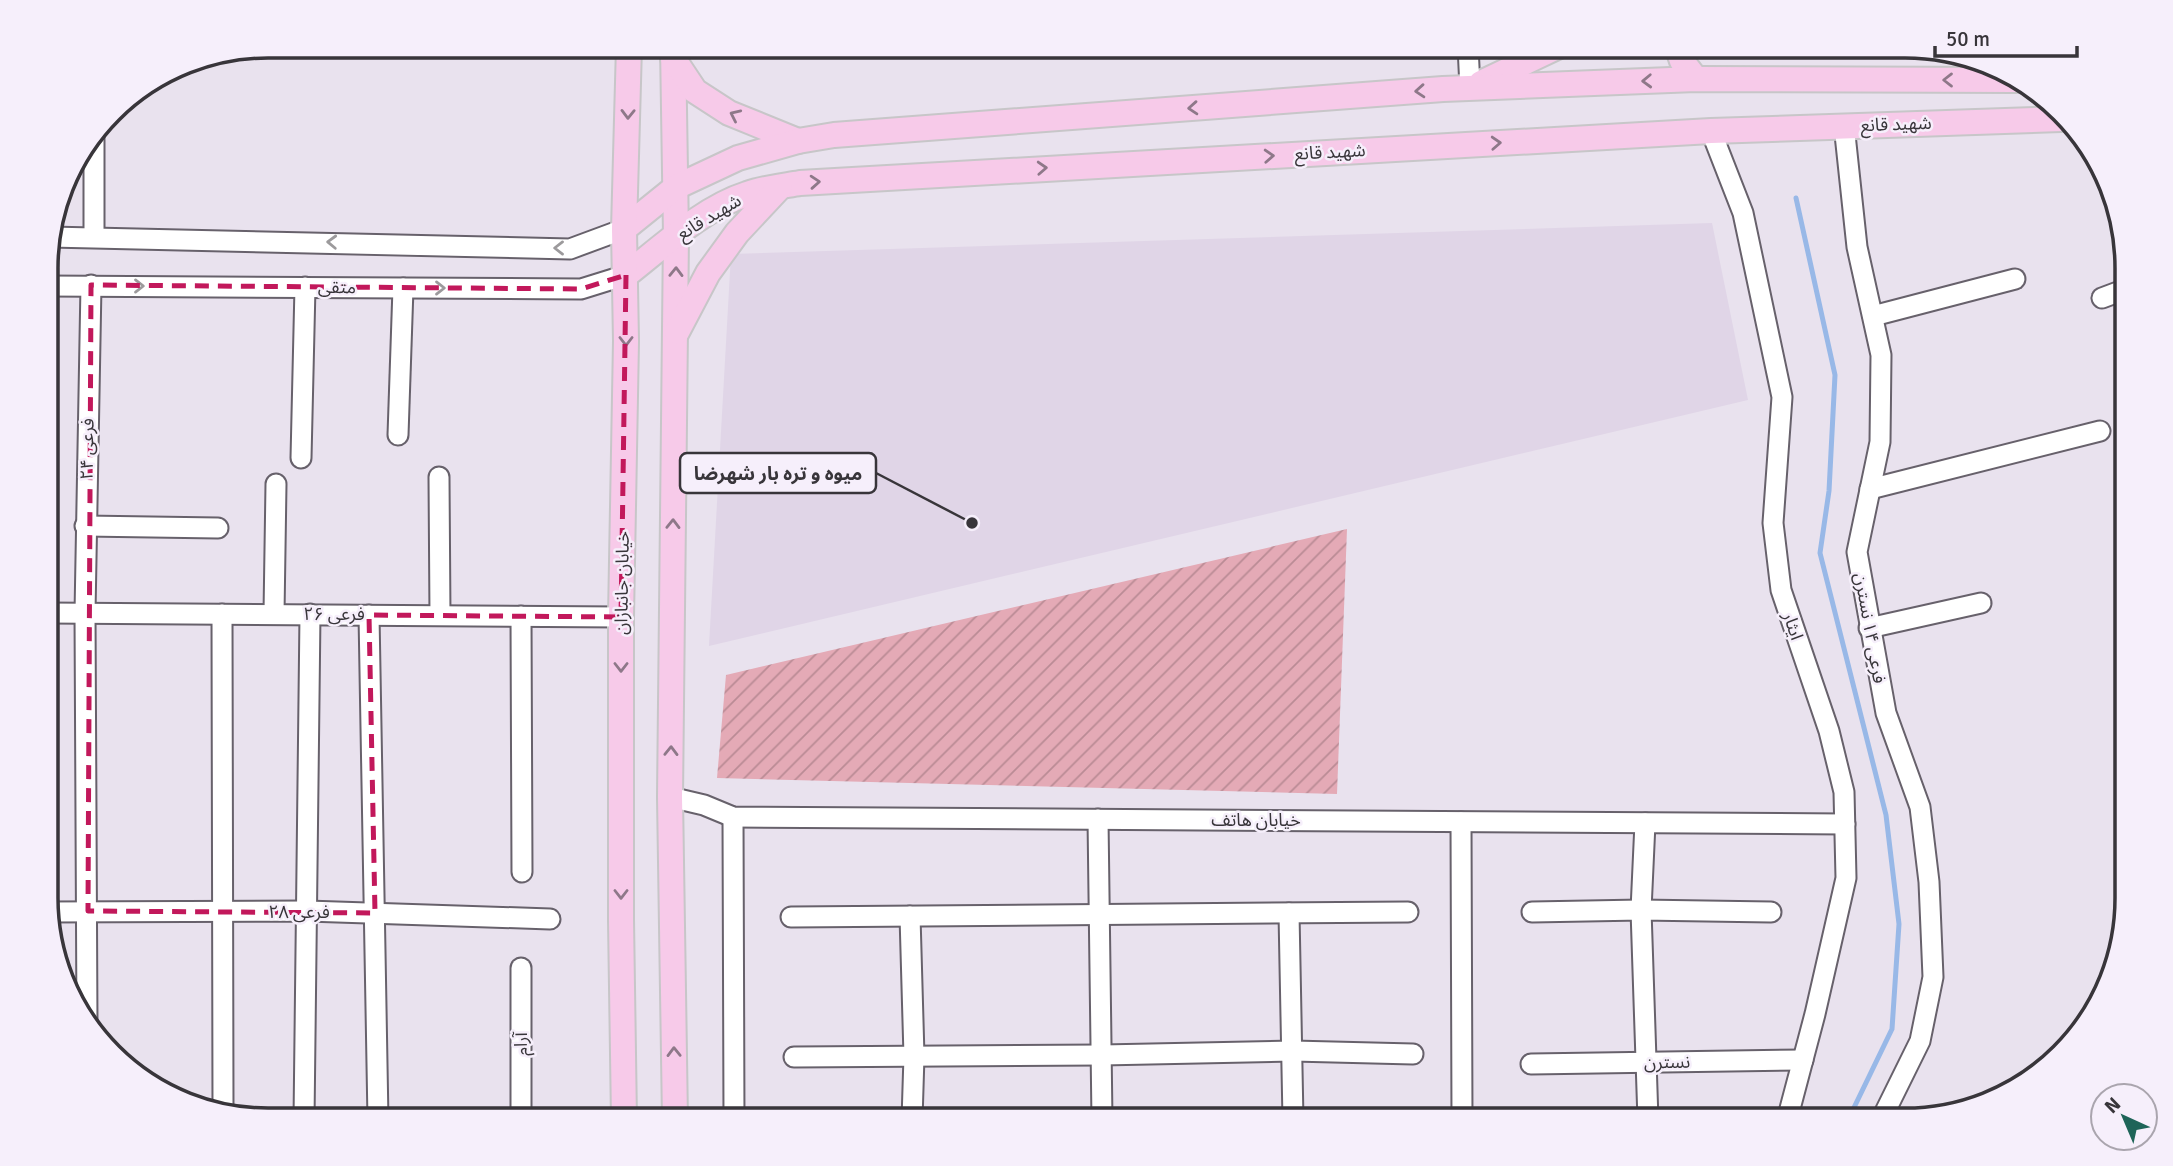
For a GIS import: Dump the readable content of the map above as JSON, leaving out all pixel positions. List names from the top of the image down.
{
  "streets": {
    "main road": ["شهید قانع", "خیابان جانبازان"],
    "street": [
      "متقی",
      "فرعی ۲۴",
      "فرعی ۲۶",
      "ایثار",
      "فرعی ۱۴ نسترن",
      "خیابان هاتف",
      "فرعی ۲۸",
      "آرام",
      "نسترن"
    ]
  },
  "crossings": [
    ["شهید قانع", "متقی"],
    ["شهید قانع", "خیابان جانبازان"],
    ["شهید قانع", "ایثار"],
    ["شهید قانع", "فرعی ۱۴ نسترن"],
    ["متقی", "فرعی ۲۴"],
    ["متقی", "خیابان جانبازان"],
    ["فرعی ۲۴", "فرعی ۲۶"],
    ["فرعی ۲۴", "فرعی ۲۸"],
    ["خیابان جانبازان", "فرعی ۲۶"],
    ["ایثار", "خیابان هاتف"],
    ["ایثار", "نسترن"]
  ],
  "places": ["میوه و تره بار شهرضا"],
  "scale_bar": "50 m",
  "north": "top left"
}
